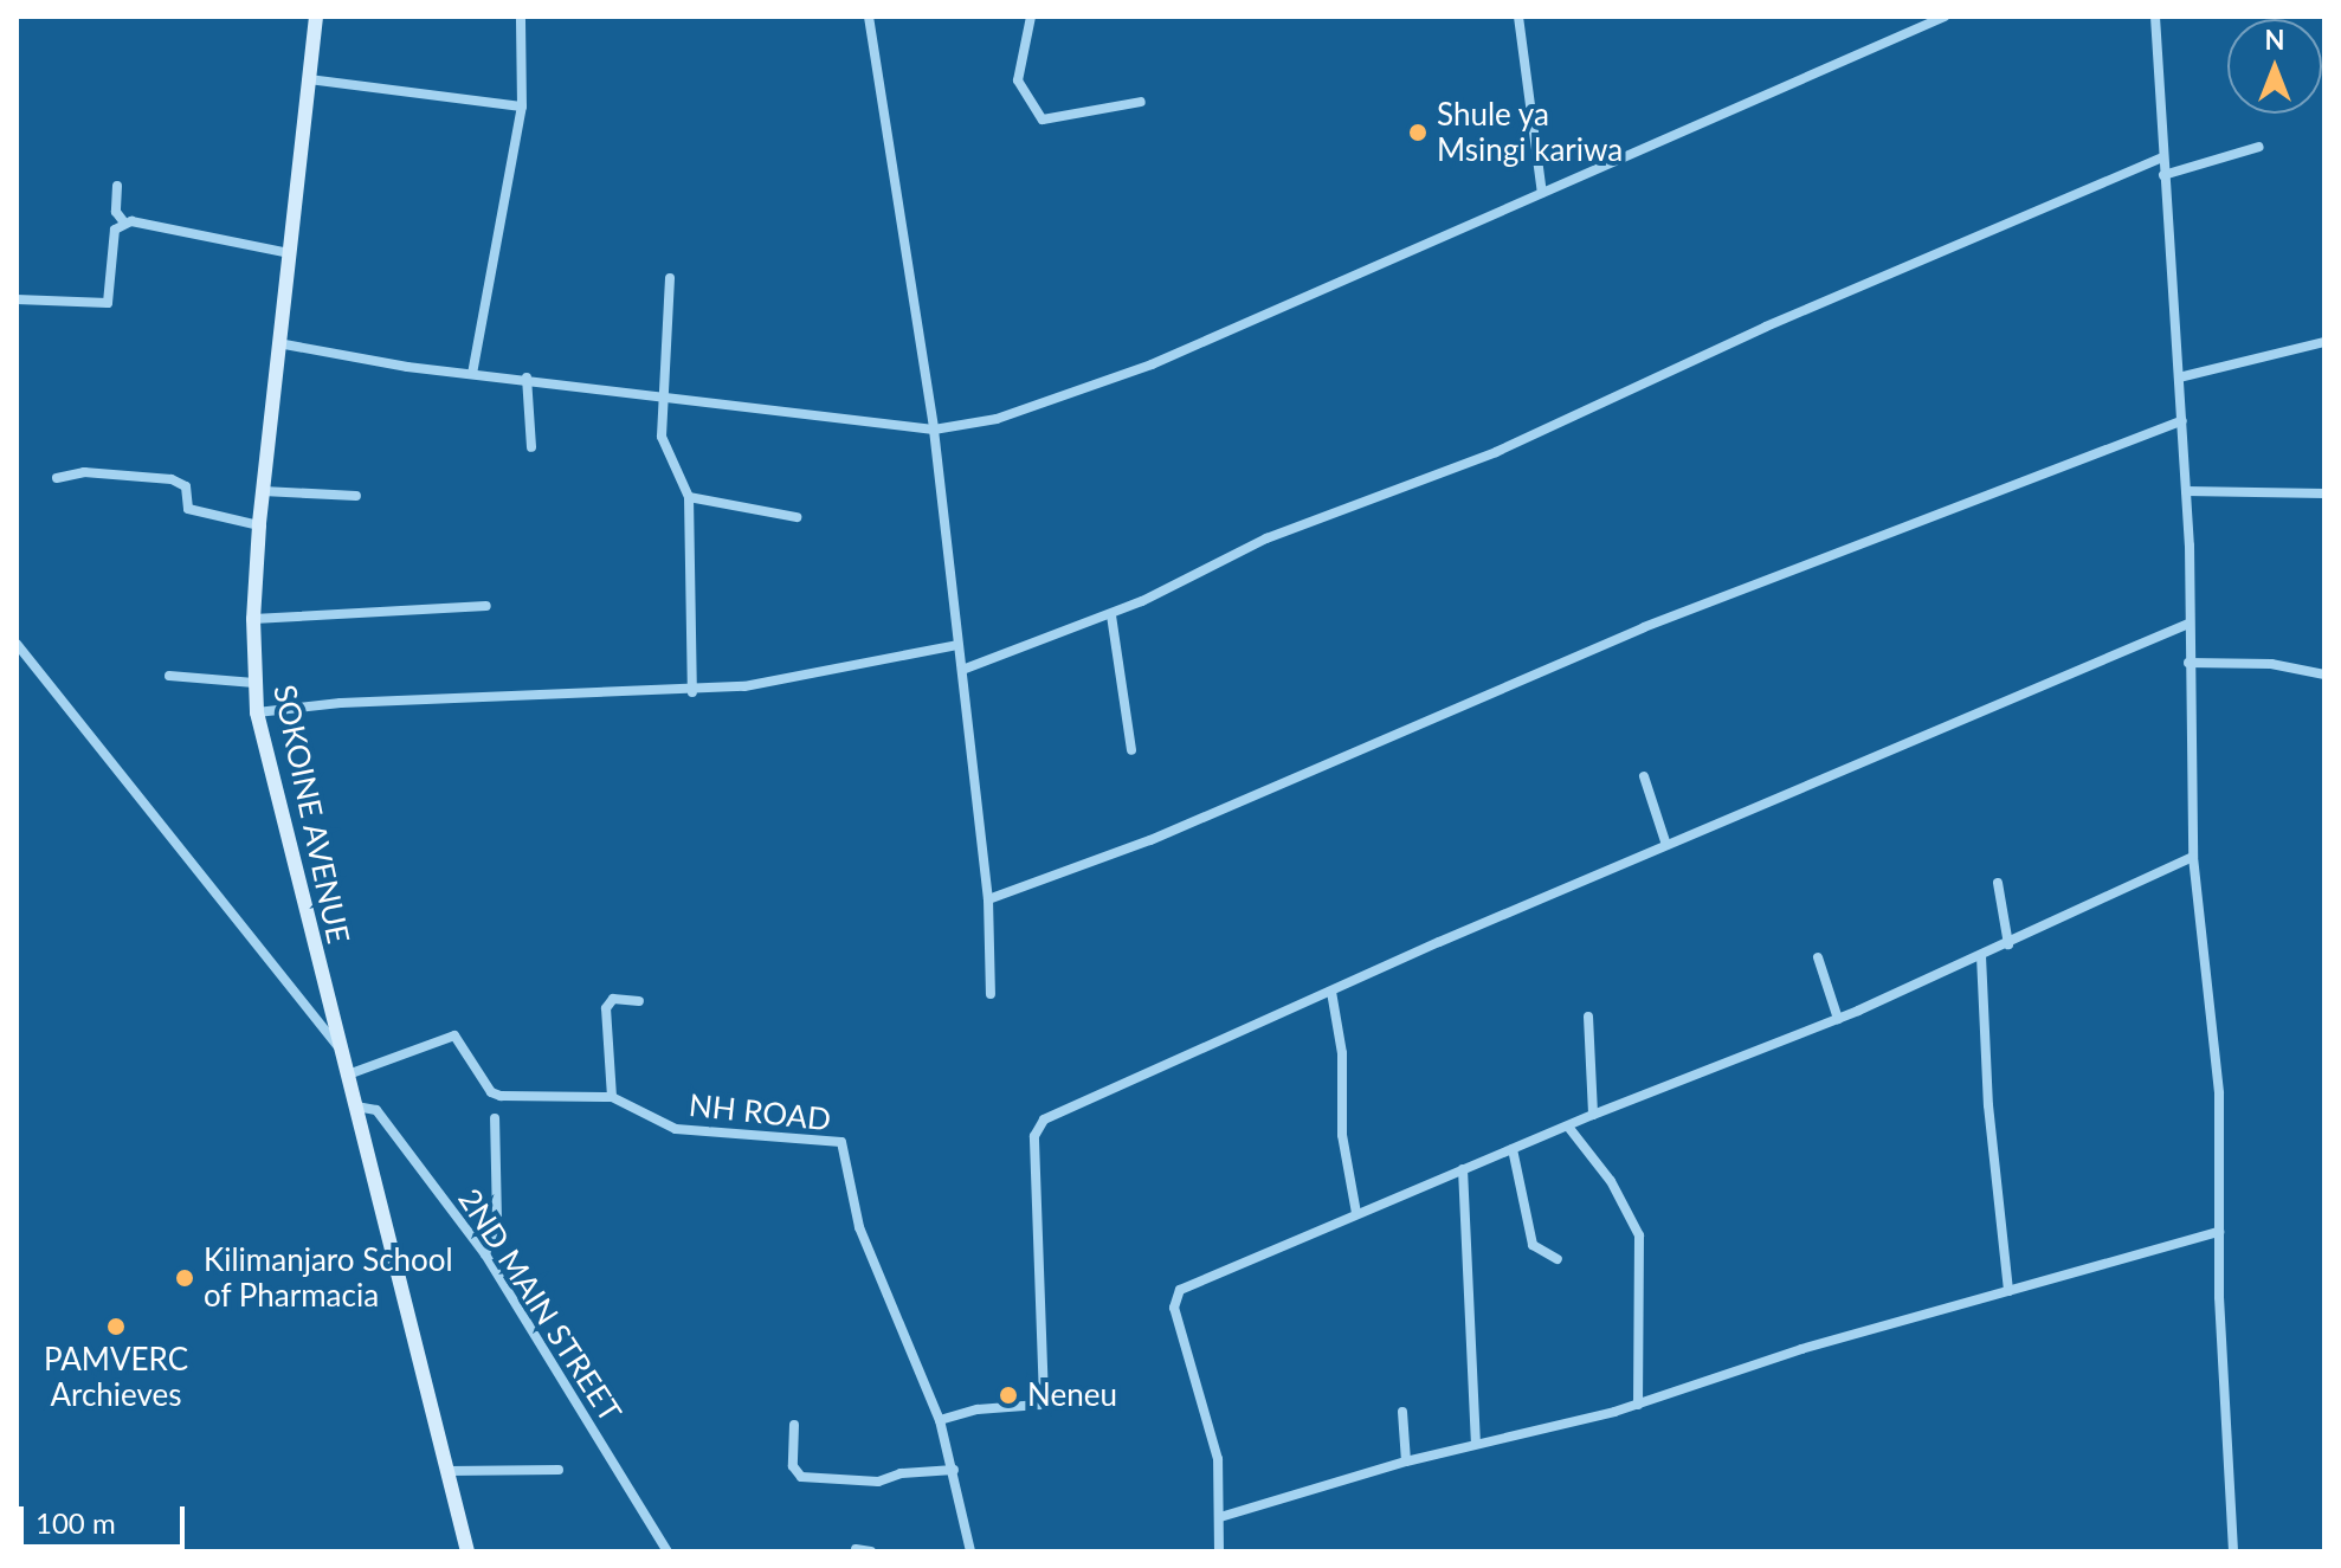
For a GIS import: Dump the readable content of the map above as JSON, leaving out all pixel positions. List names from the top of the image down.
{
  "streets": {
    "street": ["SOKOINE AVENUE", "NH ROAD", "2ND MAIN STREET"]
  },
  "crossings": [
    ["SOKOINE AVENUE", "NH ROAD"],
    ["SOKOINE AVENUE", "2ND MAIN STREET"]
  ],
  "places": [
    "Shule ya Msingi kariwa",
    "Kilimanjaro School of Pharmacia",
    "PAMVERC Archieves",
    "Neneu"
  ],
  "scale_bar": "100 m",
  "north": "top"
}
